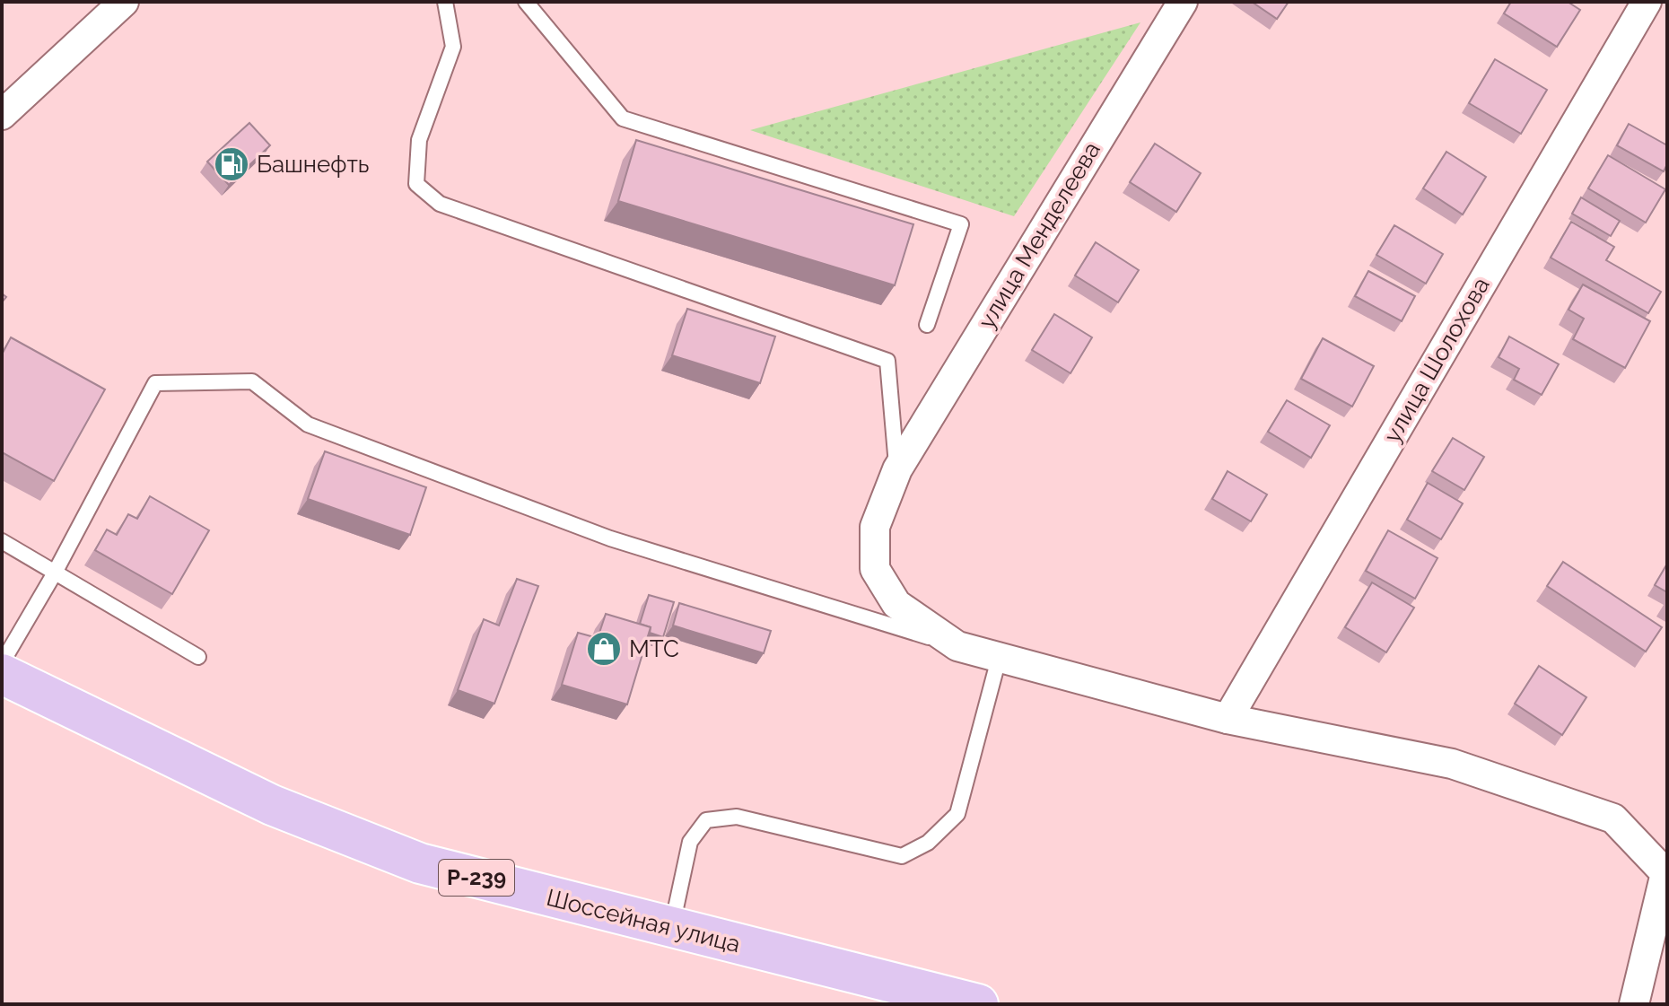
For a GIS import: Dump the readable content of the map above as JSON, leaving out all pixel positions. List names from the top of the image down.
{
  "streets": {
    "highway": ["Р-239", "Шоссейная улица"],
    "street": ["улица Менделеева", "улица Шолохова"]
  },
  "crossings": [
    ["улица Менделеева", "улица Шолохова"]
  ],
  "places": {
    "fuel station": ["Башнефть"],
    "shop": ["МТС"]
  }
}
